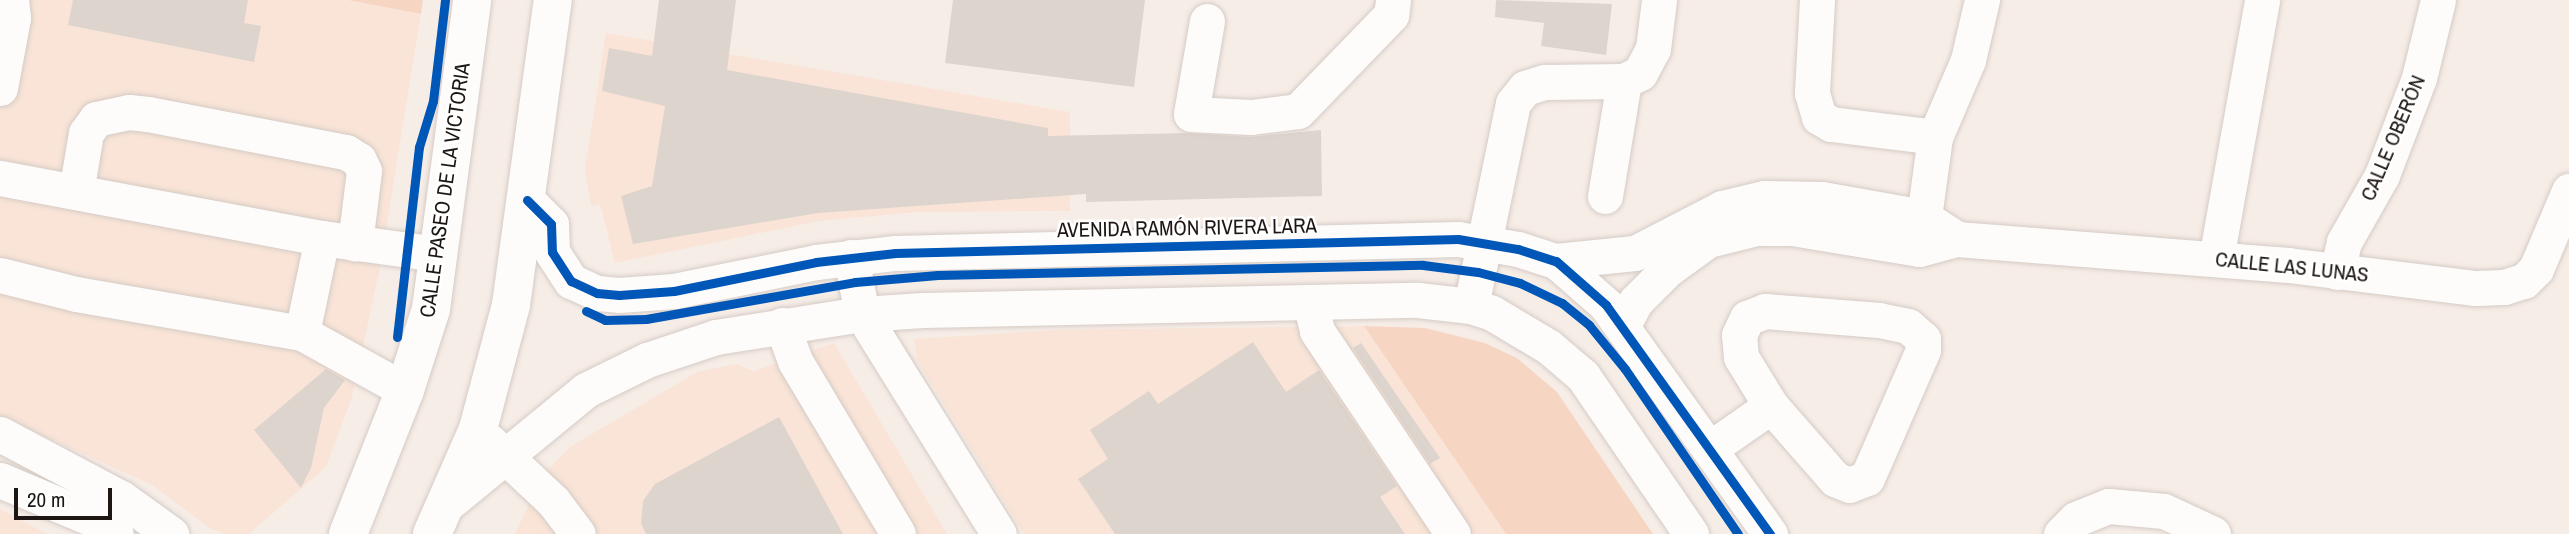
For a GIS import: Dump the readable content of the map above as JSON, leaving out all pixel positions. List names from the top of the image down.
{
  "streets": {
    "main road": ["CALLE PASEO DE LA VICTORIA"],
    "street": ["CALLE OBERÓN", "AVENIDA RAMÓN RIVERA LARA", "CALLE LAS LUNAS"]
  },
  "crossings": [
    ["CALLE OBERÓN", "CALLE LAS LUNAS"],
    ["AVENIDA RAMÓN RIVERA LARA", "CALLE LAS LUNAS"]
  ],
  "scale_bar": "20 m"
}
